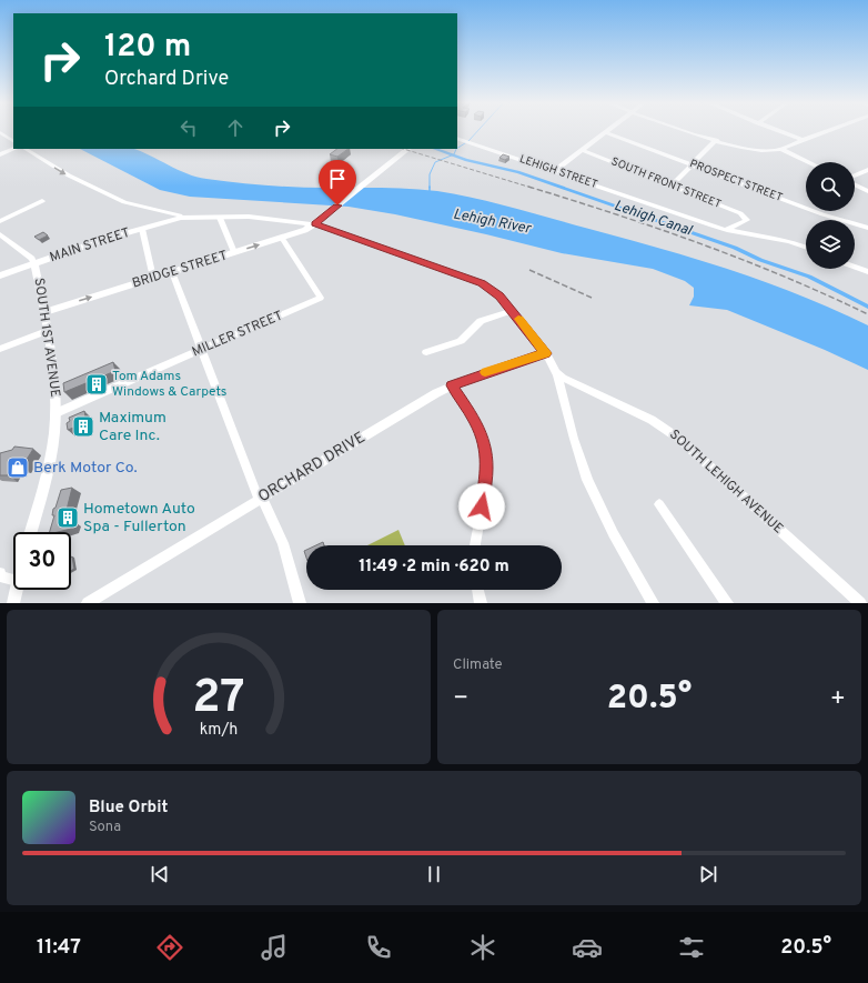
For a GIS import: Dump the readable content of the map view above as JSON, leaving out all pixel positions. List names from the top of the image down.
{
  "streets": {
    "main road": [
      "MAIN STREET",
      "BRIDGE STREET",
      "SOUTH 1ST AVENUE",
      "SOUTH LEHIGH AVENUE"
    ],
    "street": [
      "LEHIGH STREET",
      "PROSPECT STREET",
      "SOUTH FRONT STREET",
      "MILLER STREET",
      "ORCHARD DRIVE"
    ]
  },
  "crossings": [
    ["LEHIGH STREET", "SOUTH FRONT STREET"],
    ["MAIN STREET", "SOUTH 1ST AVENUE"],
    ["MAIN STREET", "SOUTH LEHIGH AVENUE"],
    ["BRIDGE STREET", "MILLER STREET"],
    ["BRIDGE STREET", "SOUTH 1ST AVENUE"],
    ["BRIDGE STREET", "SOUTH LEHIGH AVENUE"],
    ["MILLER STREET", "SOUTH 1ST AVENUE"],
    ["ORCHARD DRIVE", "SOUTH LEHIGH AVENUE"]
  ],
  "one_way": ["BRIDGE STREET"],
  "water": ["Lehigh Canal", "Lehigh River"],
  "places": {
    "building": ["Tom Adams Windows & Carpets", "Maximum Care Inc.", "Hometown Auto Spa - Fullerton"],
    "shop": ["Berk Motor Co."]
  },
  "page": {
    "turn": ["120 m", "Orchard Drive"],
    "limit": "30",
    "trip": "11:49 · 2 min · 620 m",
    "tile": "Climate",
    "heat": ["−", "20.5°", "+"],
    "song": ["Blue Orbit", "Sona"],
    "tabs": ["11:47", "20.5°"],
    "gauge": ["27", "km/h"]
  }
}
